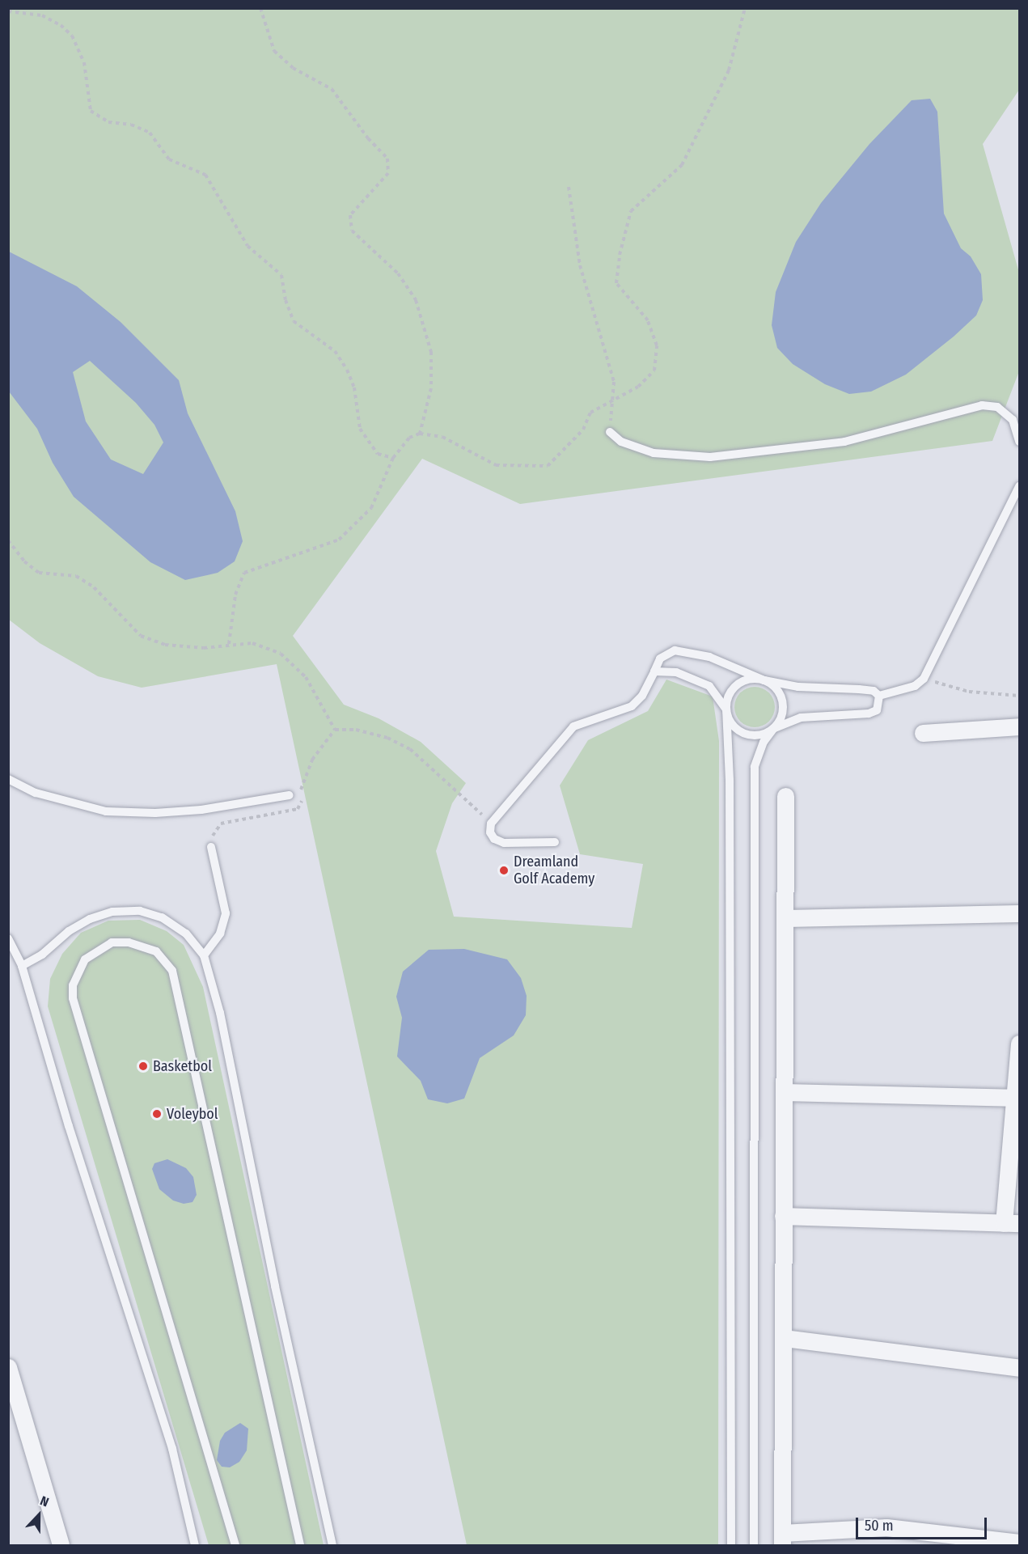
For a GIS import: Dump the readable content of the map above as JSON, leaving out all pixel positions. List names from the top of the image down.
{
  "places": ["Dreamland Golf Academy", "Basketbol", "Voleybol"],
  "scale_bar": "50 m",
  "north": "top"
}
